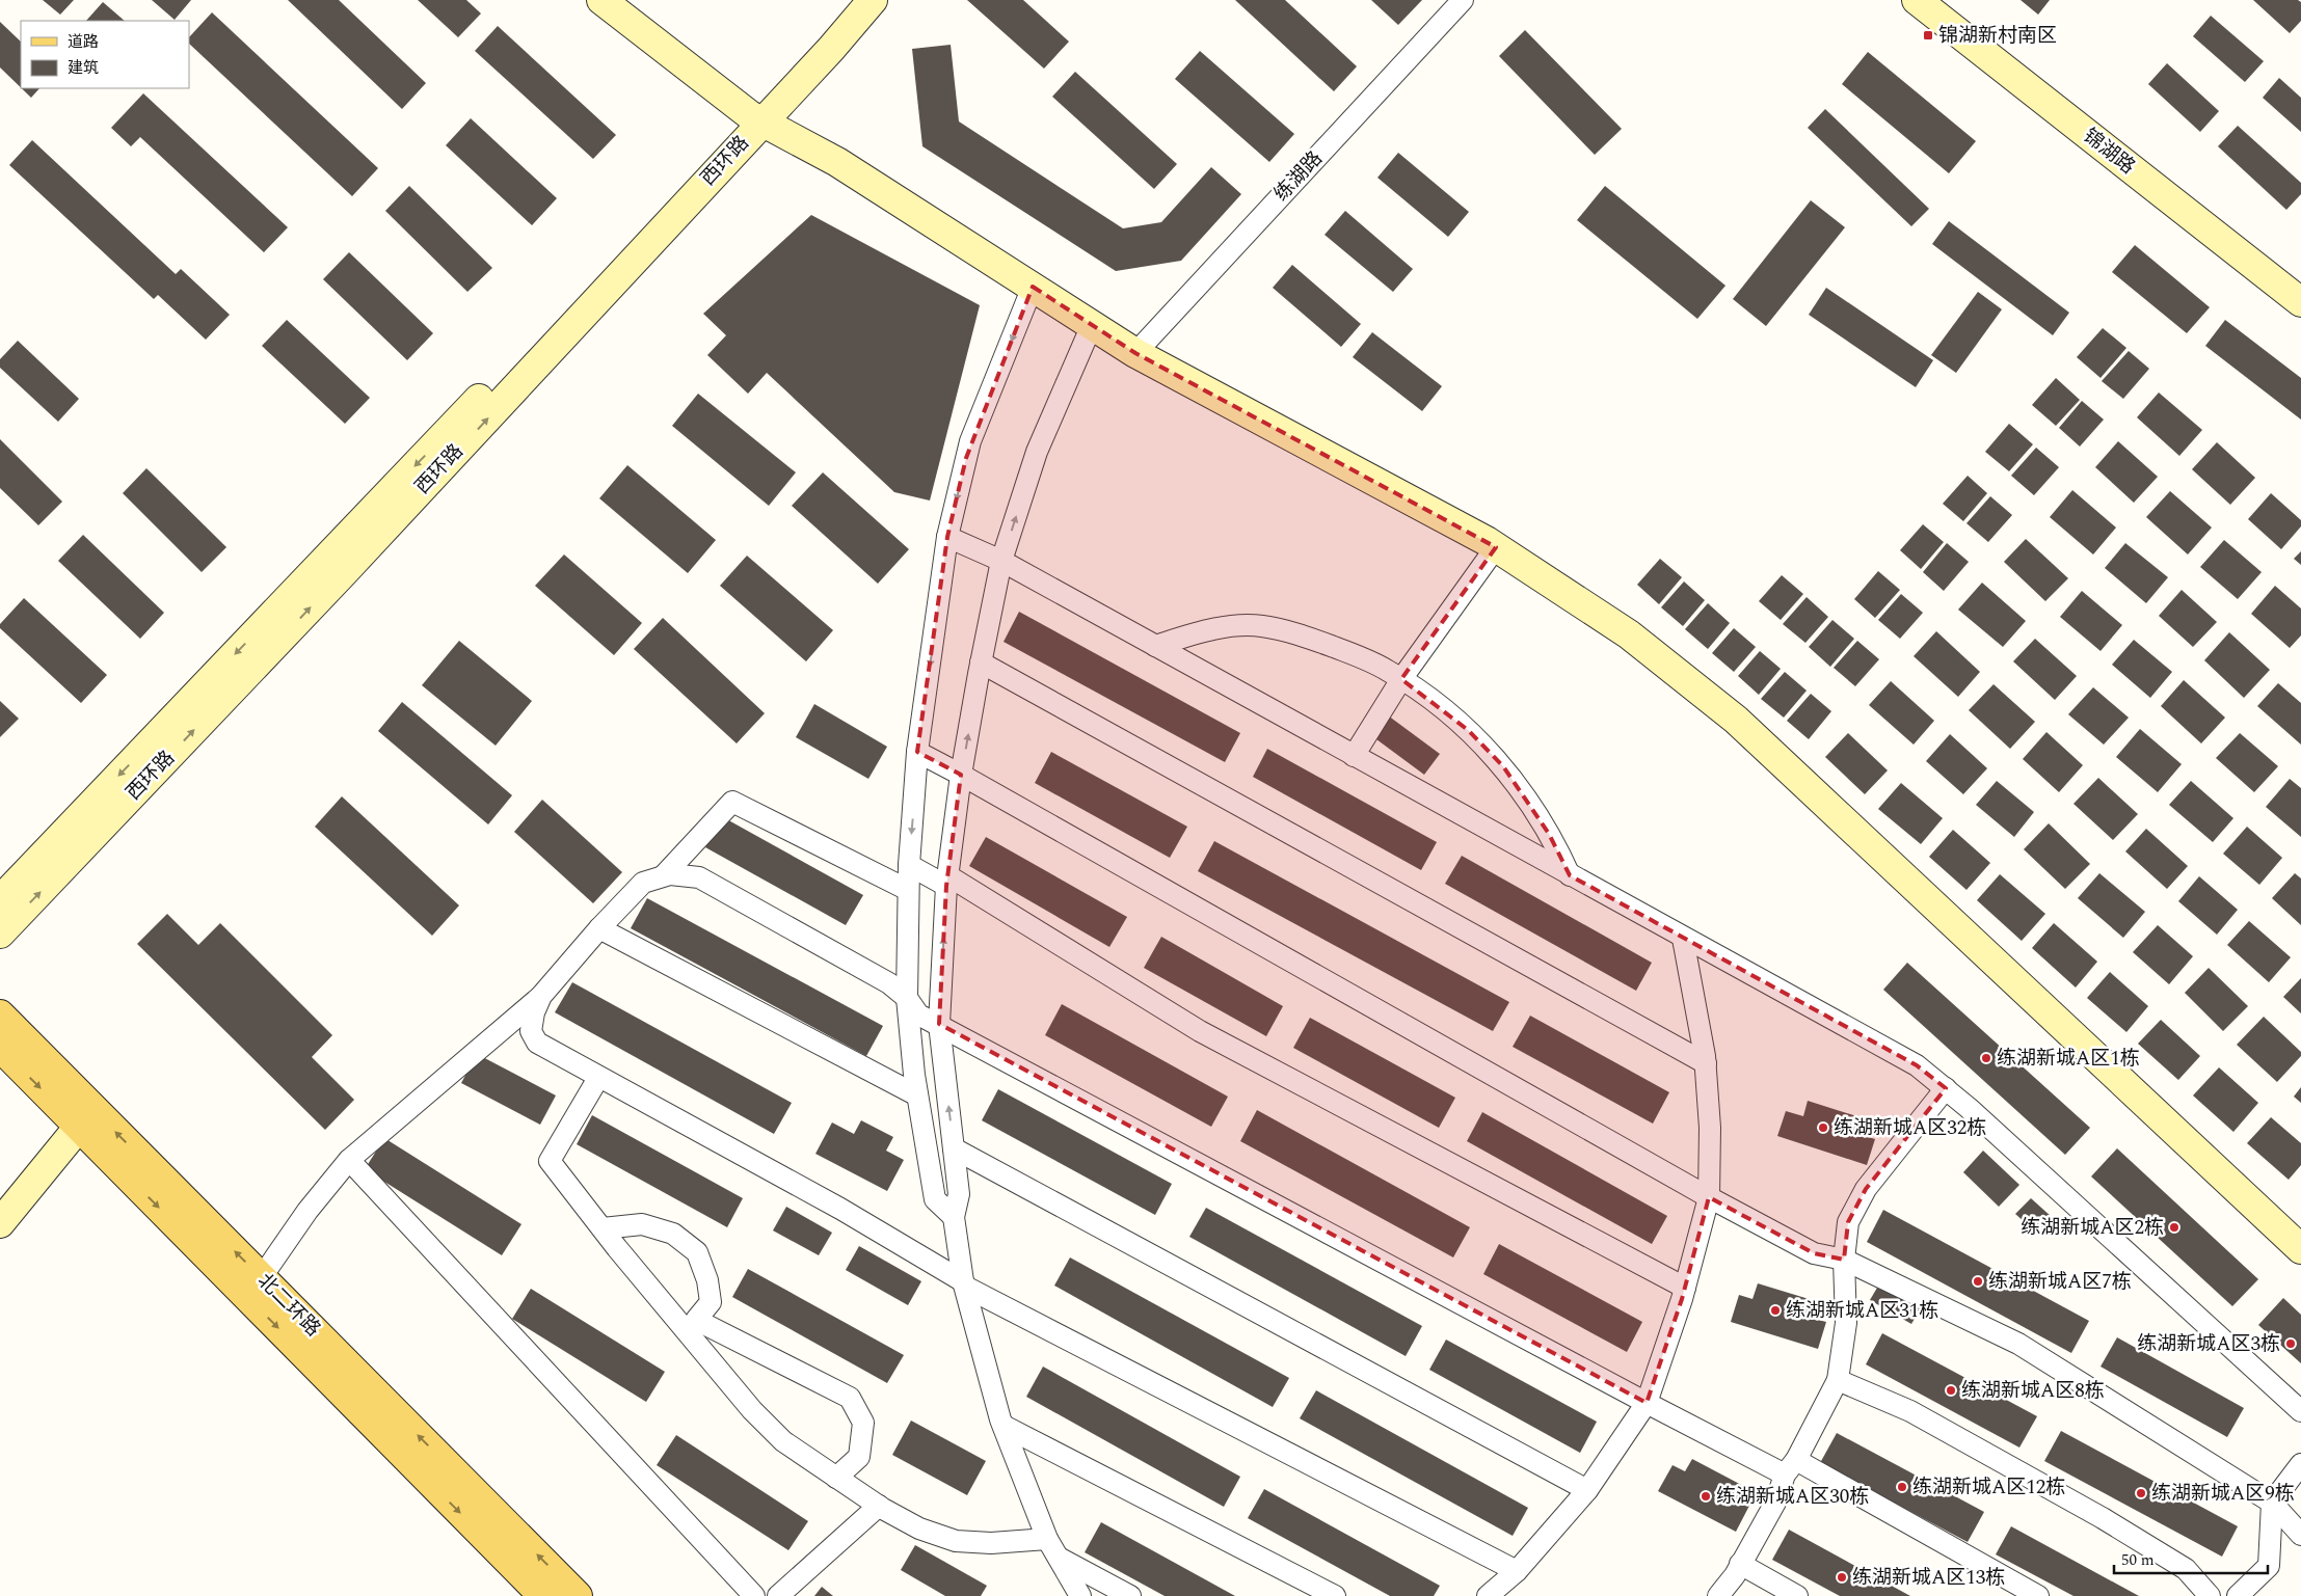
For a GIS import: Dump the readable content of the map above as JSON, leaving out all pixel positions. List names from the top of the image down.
{
  "streets": {
    "main road": ["北二环路"],
    "street": ["锦湖路", "西环路", "练湖路"]
  },
  "places": {
    "transit": ["锦湖新村南区"],
    "other": [
      "练湖新城A区1栋",
      "练湖新城A区32栋",
      "练湖新城A区2栋",
      "练湖新城A区7栋",
      "练湖新城A区31栋",
      "练湖新城A区3栋",
      "练湖新城A区8栋",
      "练湖新城A区12栋",
      "练湖新城A区9栋",
      "练湖新城A区30栋",
      "练湖新城A区13栋"
    ]
  },
  "legend": ["道路", "建筑"],
  "scale_bar": "50 m"
}
